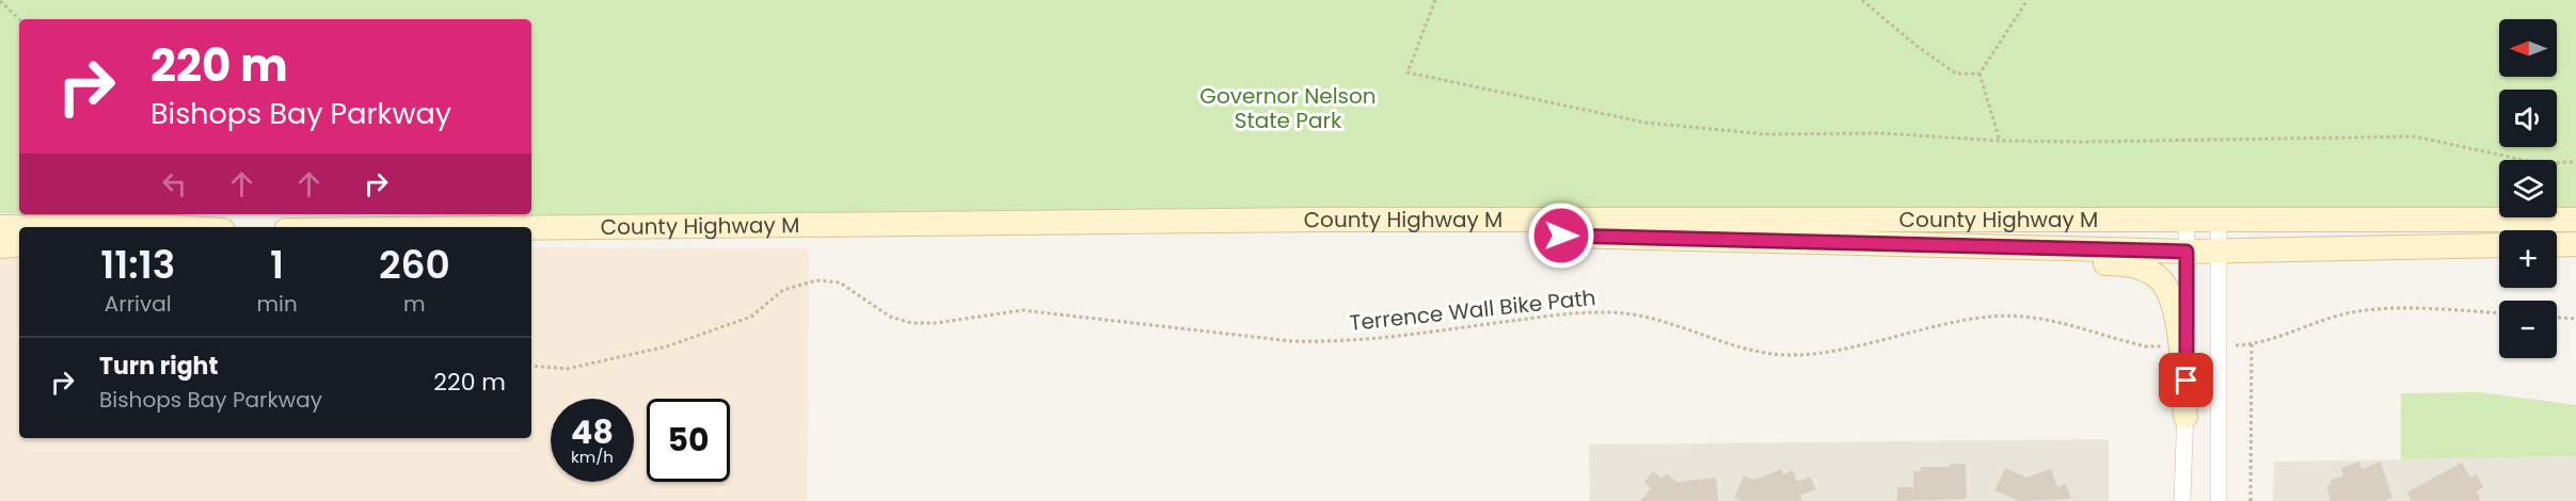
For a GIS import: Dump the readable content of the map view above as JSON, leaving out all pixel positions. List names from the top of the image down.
{
  "streets": {
    "main road": ["County Highway M"],
    "path": ["Terrence Wall Bike Path"]
  },
  "parks": ["Governor Nelson State Park"],
  "north": "left",
  "page": {
    "map_buttons": ["+", "−"],
    "turn": ["220 m", "Bishops Bay Parkway"],
    "eta": [
      "11:13",
      "Arrival",
      "1",
      "min",
      "260",
      "m"
    ],
    "list": [
      {
        "name": "Turn right",
        "note": "Bishops Bay Parkway",
        "value": "220 m"
      }
    ],
    "speed": "48 km/h",
    "limit": "50"
  }
}
